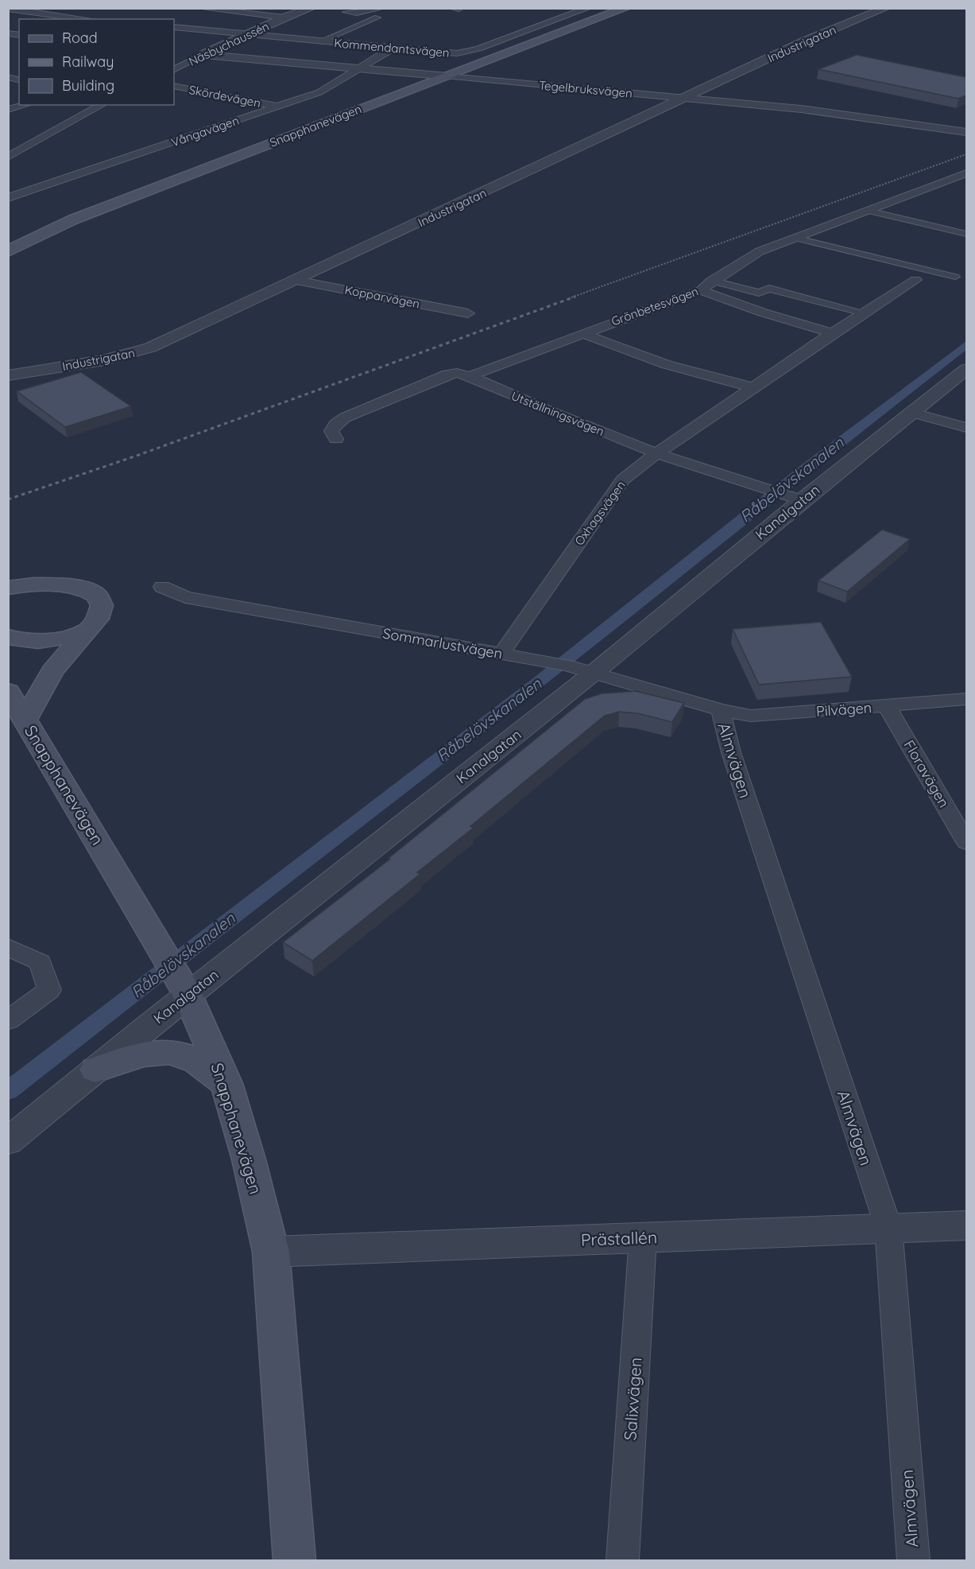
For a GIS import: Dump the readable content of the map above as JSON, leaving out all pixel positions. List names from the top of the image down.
{
  "streets": {
    "main road": ["Snapphanevägen"],
    "street": [
      "Näsbychaussén",
      "Industrigatan",
      "Kommendantsvägen",
      "Tegelbruksvägen",
      "Skördevägen",
      "Vångavägen",
      "Kopparvägen",
      "Grönbetesvägen",
      "Utställningsvägen",
      "Kanalgatan",
      "Oxhagsvägen",
      "Sommarlustvägen",
      "Pilvägen",
      "Almvägen",
      "Floravägen",
      "Prästallén",
      "Salixvägen"
    ]
  },
  "crossings": [
    ["Näsbychaussén", "Kommendantsvägen"],
    ["Näsbychaussén", "Tegelbruksvägen"],
    ["Industrigatan", "Tegelbruksvägen"],
    ["Industrigatan", "Kopparvägen"],
    ["Kommendantsvägen", "Vångavägen"],
    ["Tegelbruksvägen", "Snapphanevägen"],
    ["Tegelbruksvägen", "Vångavägen"],
    ["Skördevägen", "Vångavägen"],
    ["Snapphanevägen", "Kanalgatan"],
    ["Snapphanevägen", "Prästallén"],
    ["Grönbetesvägen", "Utställningsvägen"],
    ["Utställningsvägen", "Kanalgatan"],
    ["Utställningsvägen", "Oxhagsvägen"],
    ["Kanalgatan", "Sommarlustvägen"],
    ["Oxhagsvägen", "Sommarlustvägen"],
    ["Sommarlustvägen", "Pilvägen"],
    ["Sommarlustvägen", "Almvägen"],
    ["Pilvägen", "Almvägen"],
    ["Pilvägen", "Floravägen"],
    ["Almvägen", "Prästallén"],
    ["Prästallén", "Salixvägen"]
  ],
  "water": ["Råbelövskanalen"],
  "legend": ["Road", "Railway", "Building"]
}
